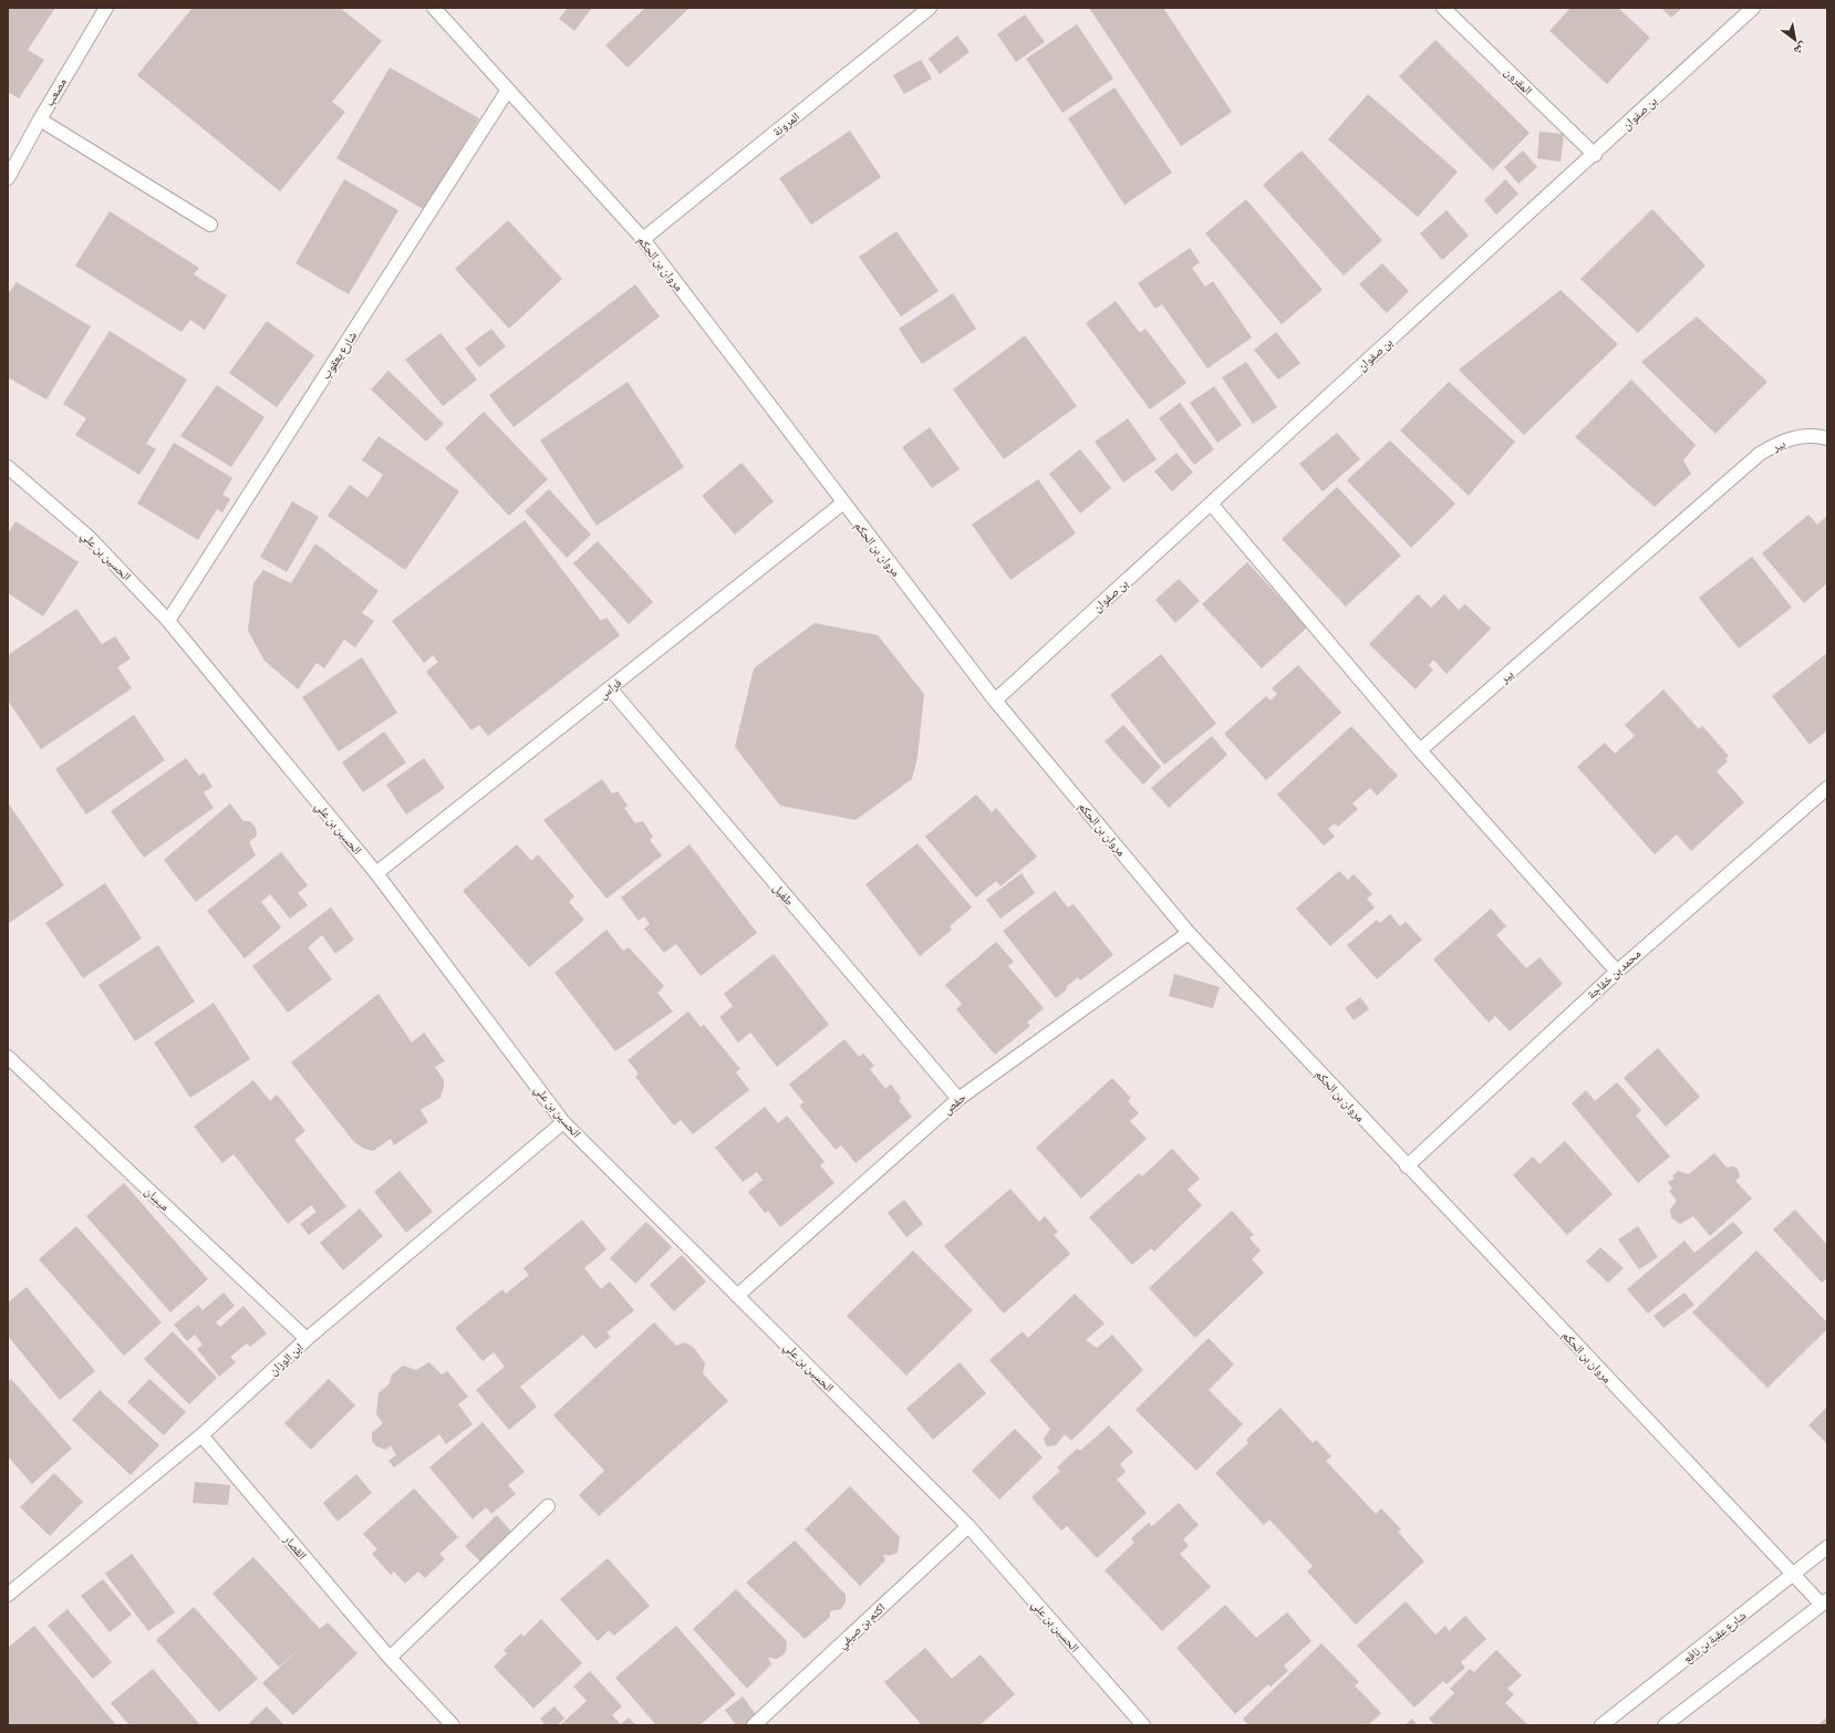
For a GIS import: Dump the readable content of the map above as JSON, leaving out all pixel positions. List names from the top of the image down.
{
  "streets": {
    "street": [
      "المقرون",
      "مصعب",
      "بن صفوان",
      "المرونة",
      "مروان بن الحكم",
      "شارع يعقوب",
      "بير",
      "الحسين بن علي",
      "فراس",
      "طفيل",
      "محمد بن خفاجة",
      "حفص",
      "ميسان",
      "ابن الوزان",
      "القصار",
      "اكثم بن صيفي",
      "شارع عقبة بن نافع"
    ]
  },
  "crossings": [
    ["المقرون", "بن صفوان"],
    ["بن صفوان", "مروان بن الحكم"],
    ["المرونة", "مروان بن الحكم"],
    ["مروان بن الحكم", "شارع يعقوب"],
    ["مروان بن الحكم", "فراس"],
    ["مروان بن الحكم", "محمد بن خفاجة"],
    ["مروان بن الحكم", "حفص"],
    ["مروان بن الحكم", "شارع عقبة بن نافع"],
    ["شارع يعقوب", "الحسين بن علي"],
    ["الحسين بن علي", "فراس"],
    ["الحسين بن علي", "حفص"],
    ["الحسين بن علي", "ابن الوزان"],
    ["الحسين بن علي", "اكثم بن صيفي"],
    ["فراس", "طفيل"],
    ["طفيل", "حفص"],
    ["ميسان", "ابن الوزان"],
    ["ابن الوزان", "القصار"]
  ],
  "north": "bottom right"
}
